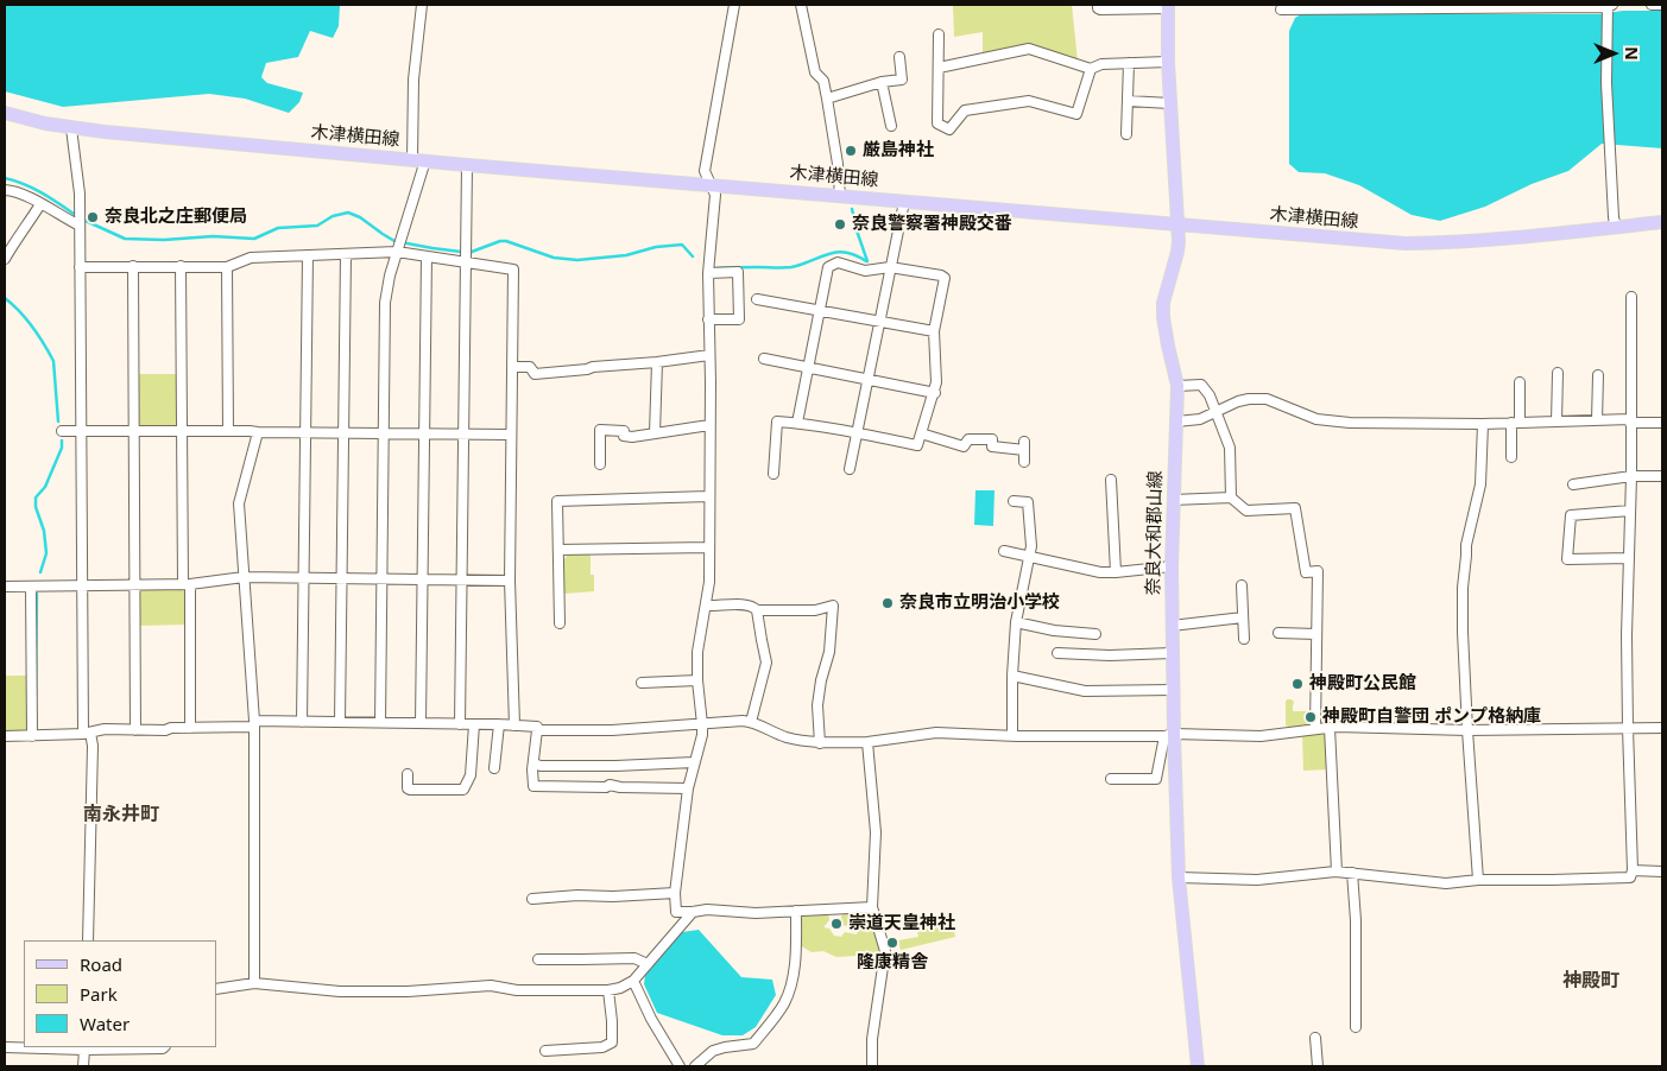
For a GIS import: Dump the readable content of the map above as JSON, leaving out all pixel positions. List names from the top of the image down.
{
  "streets": {
    "main road": ["木津横田線", "奈良大和郡山線"]
  },
  "crossings": [
    ["木津横田線", "奈良大和郡山線"]
  ],
  "districts": ["南永井町", "神殿町"],
  "places": [
    "厳島神社",
    "奈良北之庄郵便局",
    "奈良警察署神殿交番",
    "奈良市立明治小学校",
    "神殿町公民館",
    "神殿町自警団 ポンプ格納庫",
    "崇道天皇神社",
    "隆康精舎"
  ],
  "legend": ["Road", "Park", "Water"],
  "north": "right"
}
